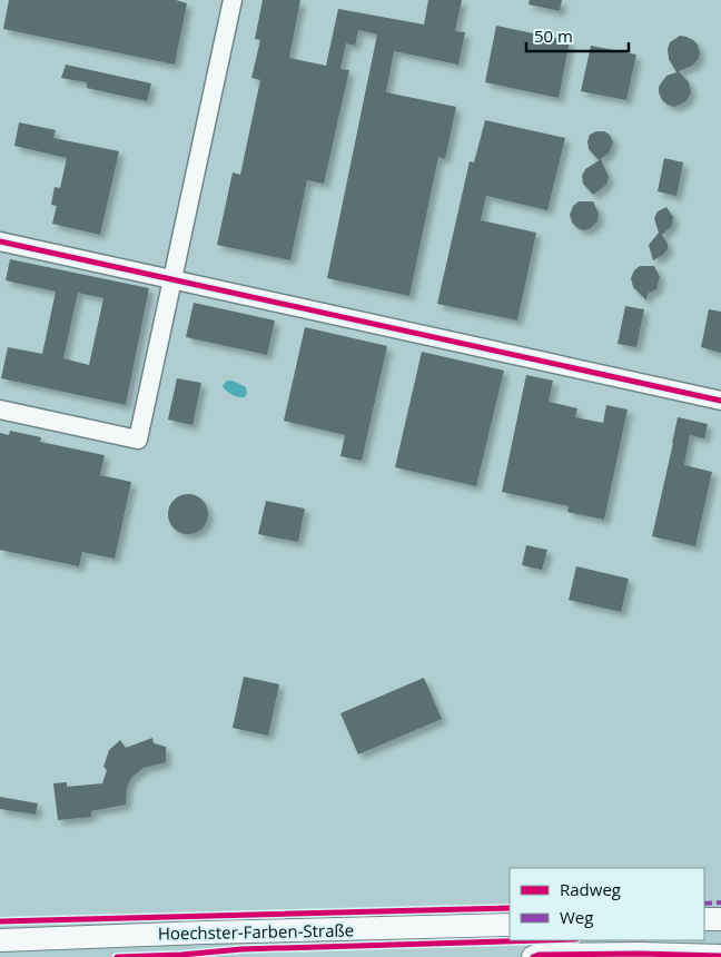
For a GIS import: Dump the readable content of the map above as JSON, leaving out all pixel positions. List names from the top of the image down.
{
  "streets": {
    "main road": ["Hoechster-Farben-Straße"]
  },
  "legend": ["Radweg", "Weg"],
  "scale_bar": "50 m"
}
